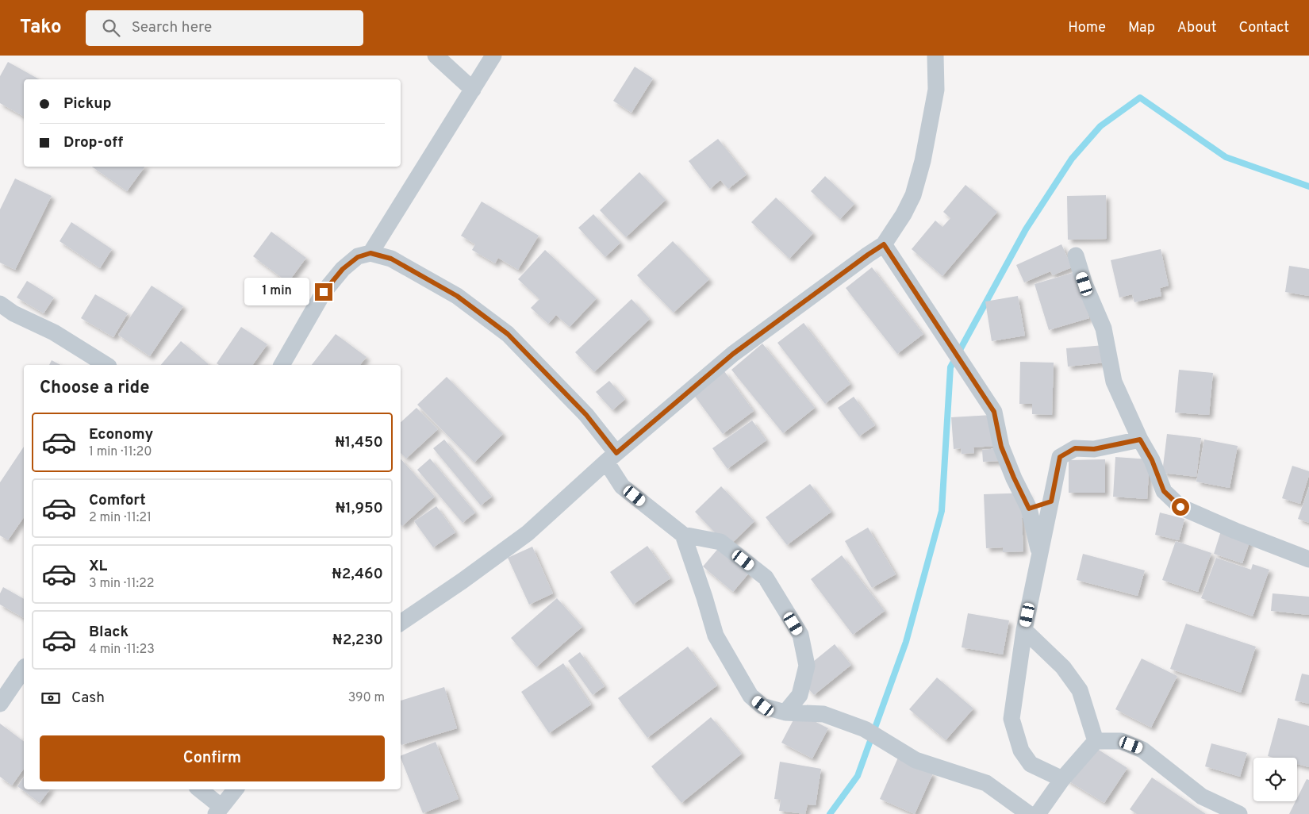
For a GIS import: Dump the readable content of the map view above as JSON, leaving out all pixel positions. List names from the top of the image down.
{
  "page": {
    "header": "Tako",
    "search": "Search here",
    "nav": [
      "Home",
      "Map",
      "About",
      "Contact"
    ],
    "banner": ["Pickup", "Drop-off"],
    "bubble": "1 min",
    "heading": "Choose a ride",
    "list": [
      {
        "name": "Economy",
        "note": "1 min · 11:20",
        "value": "₦1,450"
      },
      {
        "name": "Comfort",
        "note": "2 min · 11:21",
        "value": "₦1,950"
      },
      {
        "name": "XL",
        "note": "3 min · 11:22",
        "value": "₦2,460"
      },
      {
        "name": "Black",
        "note": "4 min · 11:23",
        "value": "₦2,230"
      }
    ],
    "pay": ["Cash", "390 m"],
    "buttons": "Confirm"
  }
}
